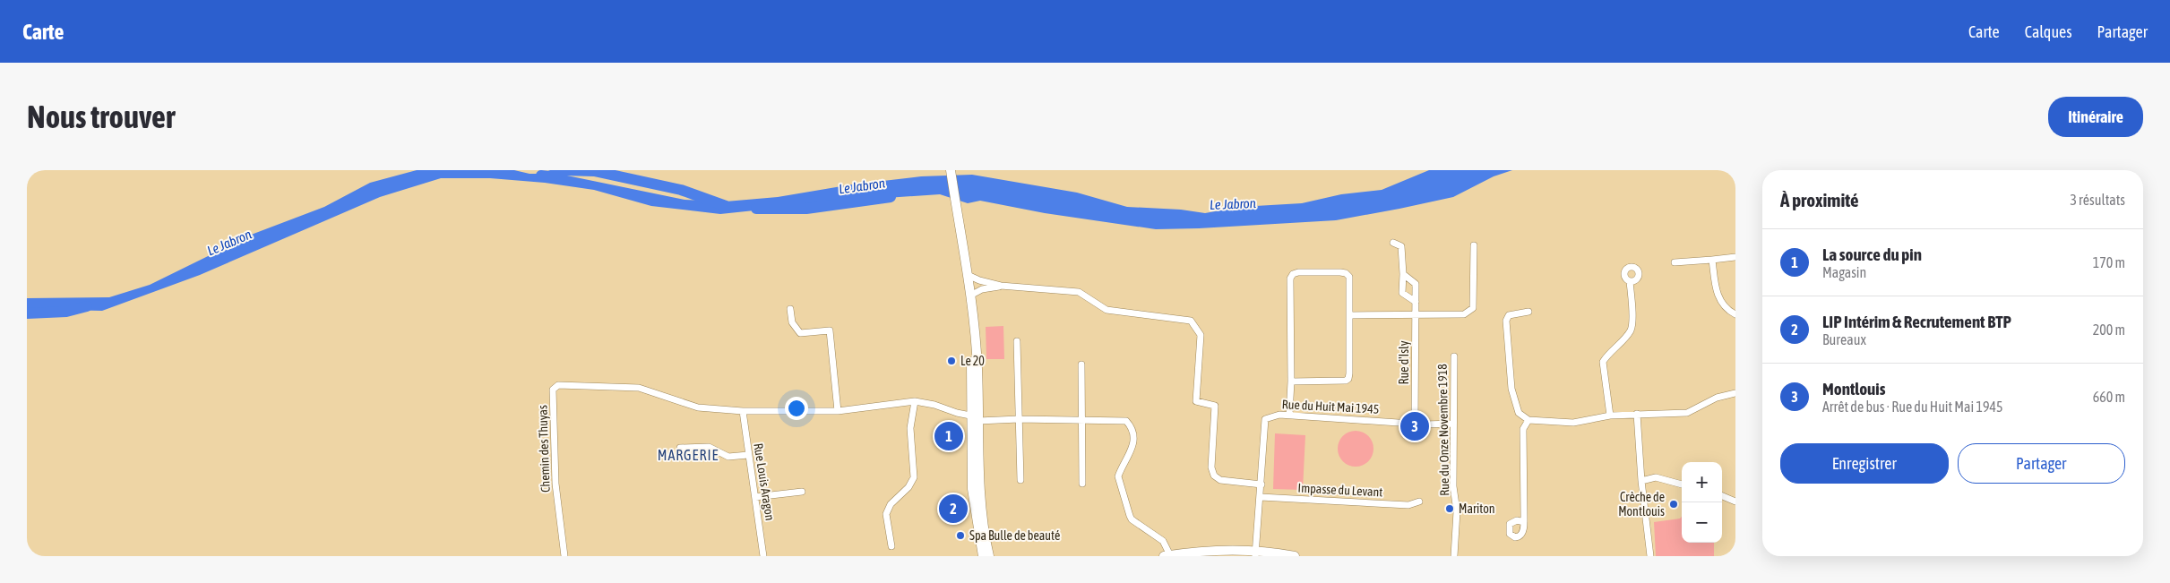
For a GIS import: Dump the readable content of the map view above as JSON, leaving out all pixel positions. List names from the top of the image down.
{
  "streets": {
    "street": [
      "Rue d'Isly",
      "Rue du Huit Mai 1945",
      "Rue du Onze Novembre 1918",
      "Chemin des Thuyas",
      "Rue Louis Aragon",
      "Impasse du Levant"
    ]
  },
  "crossings": [
    ["Rue d'Isly", "Rue du Huit Mai 1945"],
    ["Rue du Huit Mai 1945", "Rue du Onze Novembre 1918"],
    ["Rue du Huit Mai 1945", "Impasse du Levant"],
    ["Chemin des Thuyas", "Rue Louis Aragon"]
  ],
  "districts": ["MARGERIE"],
  "water": ["Le Jabron"],
  "places": [
    "Le 20",
    "Crèche de Montlouis",
    "Mariton",
    "Spa Bulle de beauté"
  ],
  "page": {
    "header": "Carte",
    "nav": ["Carte", "Calques", "Partager"],
    "buttons": [
      "Itinéraire",
      ["Enregistrer", "Partager"]
    ],
    "title": "Nous trouver",
    "heading": ["À proximité", "3 résultats"],
    "list": [
      {
        "mark": "1",
        "name": "La source du pin",
        "note": "Magasin",
        "value": "170 m"
      },
      {
        "mark": "2",
        "name": "LIP Intérim & Recrutement BTP",
        "note": "Bureaux",
        "value": "200 m"
      },
      {
        "mark": "3",
        "name": "Montlouis",
        "note": "Arrêt de bus · Rue du Huit Mai 1945",
        "value": "660 m"
      }
    ],
    "pins": ["3", "1", "2"],
    "map_buttons": ["+", "−"]
  }
}
